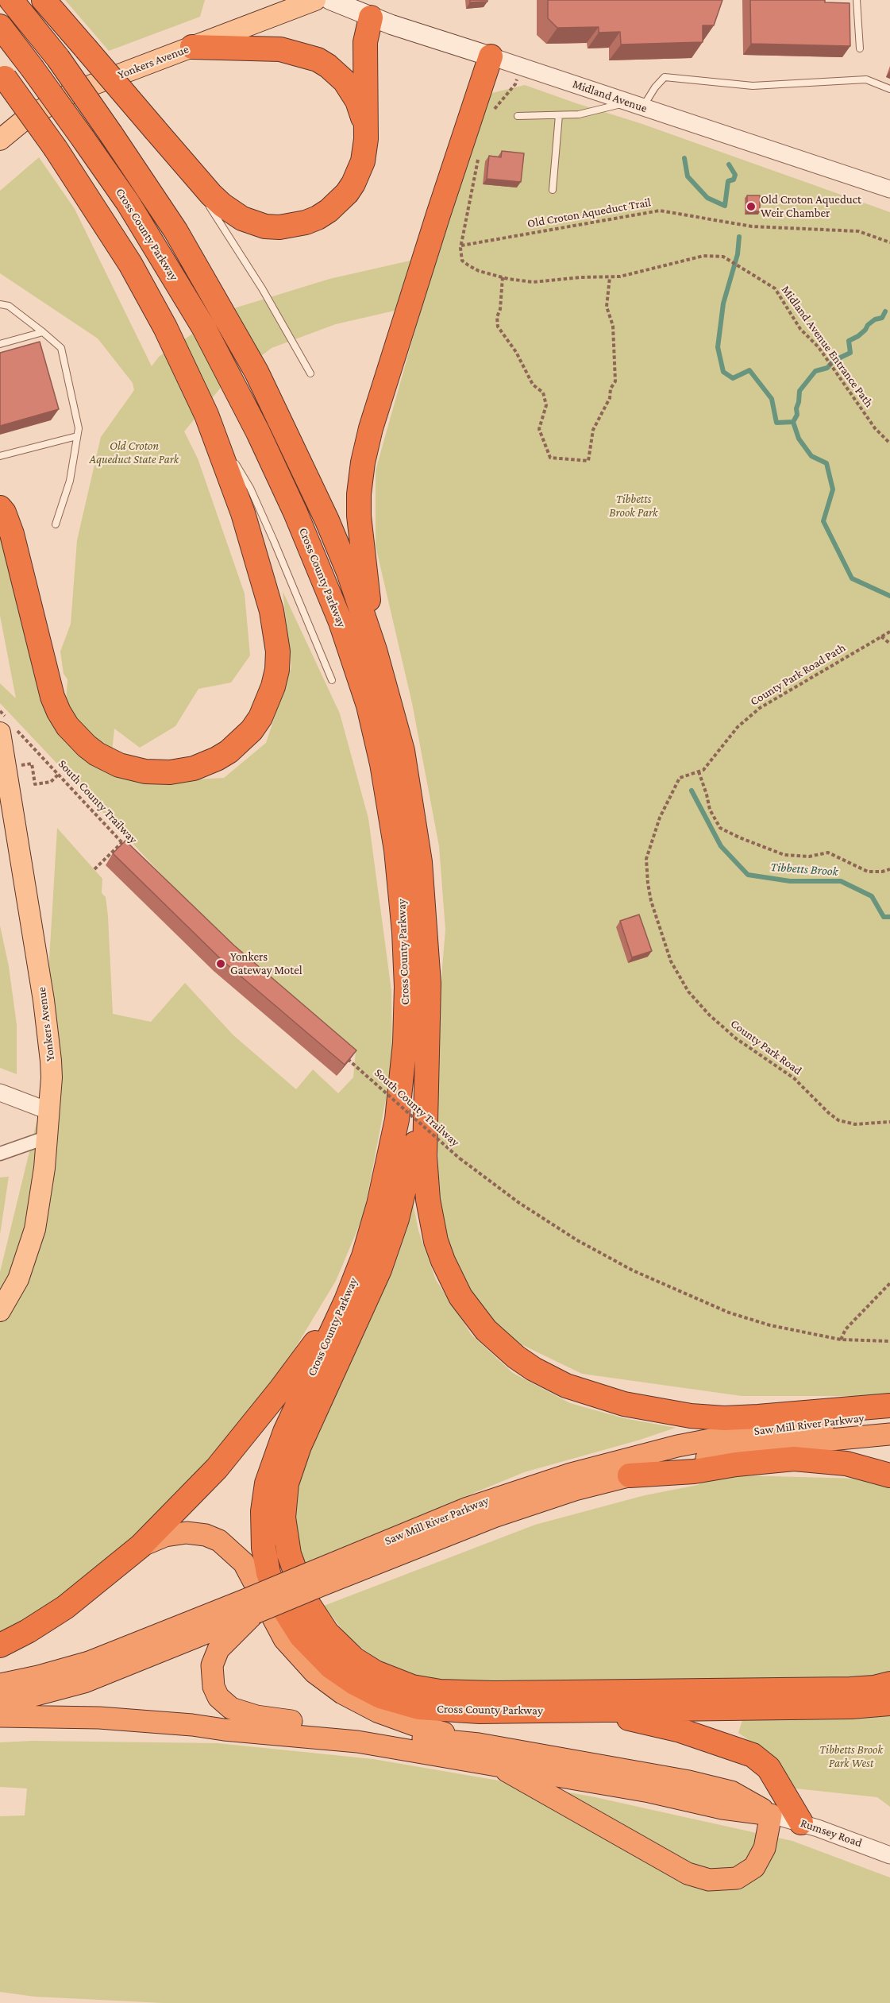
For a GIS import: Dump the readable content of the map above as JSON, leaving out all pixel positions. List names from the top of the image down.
{
  "streets": {
    "highway": ["Cross County Parkway", "Saw Mill River Parkway"],
    "main road": ["Yonkers Avenue", "Midland Avenue"],
    "street": ["Rumsey Road"],
    "path": [
      "Old Croton Aqueduct Trail",
      "Midland Avenue Entrance Path",
      "County Park Road Path",
      "South County Trailway",
      "County Park Road"
    ]
  },
  "crossings": [
    ["Old Croton Aqueduct Trail", "Midland Avenue Entrance Path"],
    ["County Park Road Path", "County Park Road"]
  ],
  "water": ["Tibbetts Brook"],
  "parks": ["Old Croton Aqueduct State Park", "Tibbetts Brook Park", "Tibbetts Brook Park West"],
  "places": ["Old Croton Aqueduct Weir Chamber", "Yonkers Gateway Motel"]
}
